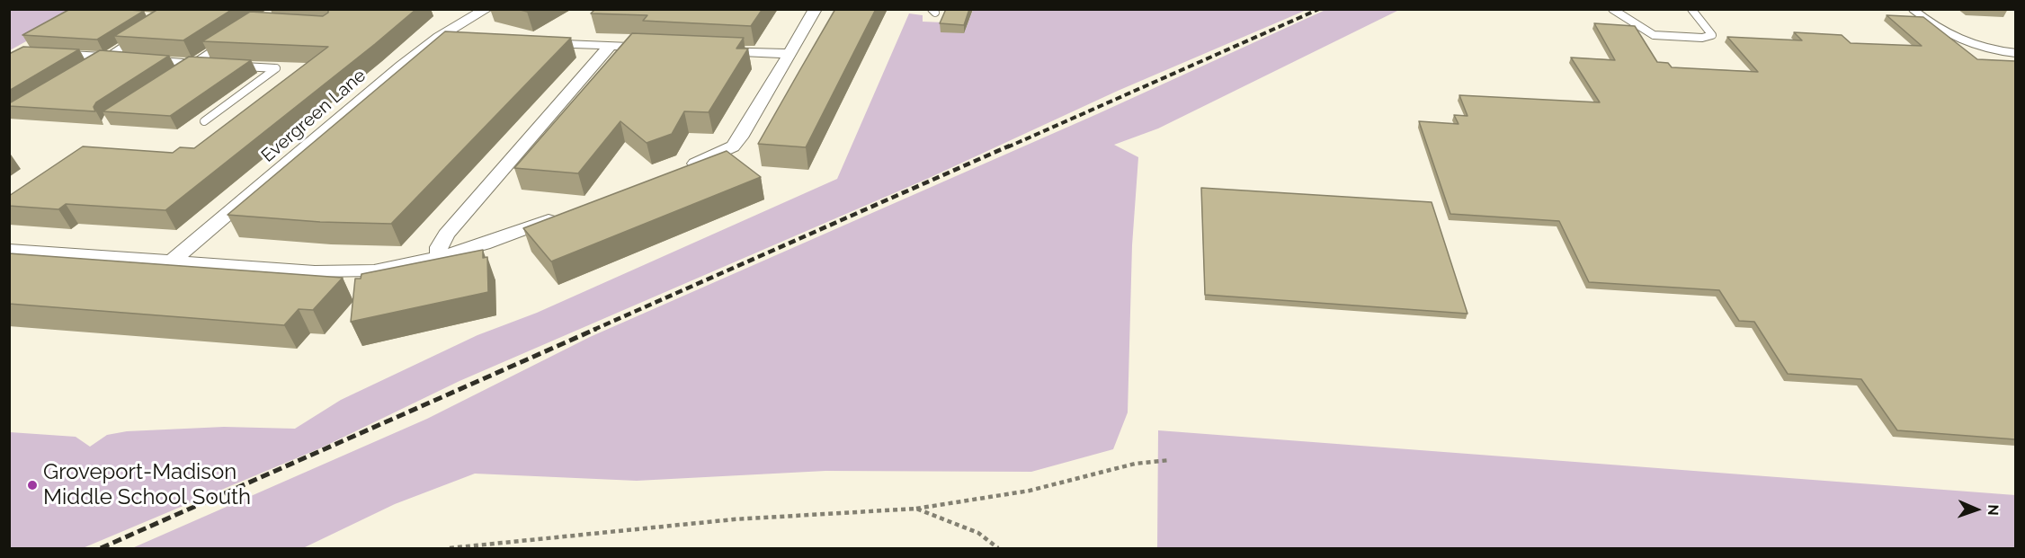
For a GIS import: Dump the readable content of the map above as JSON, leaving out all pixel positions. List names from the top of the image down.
{
  "streets": {
    "street": ["Evergreen Lane"]
  },
  "places": ["Groveport-Madison Middle School South"],
  "north": "right"
}
